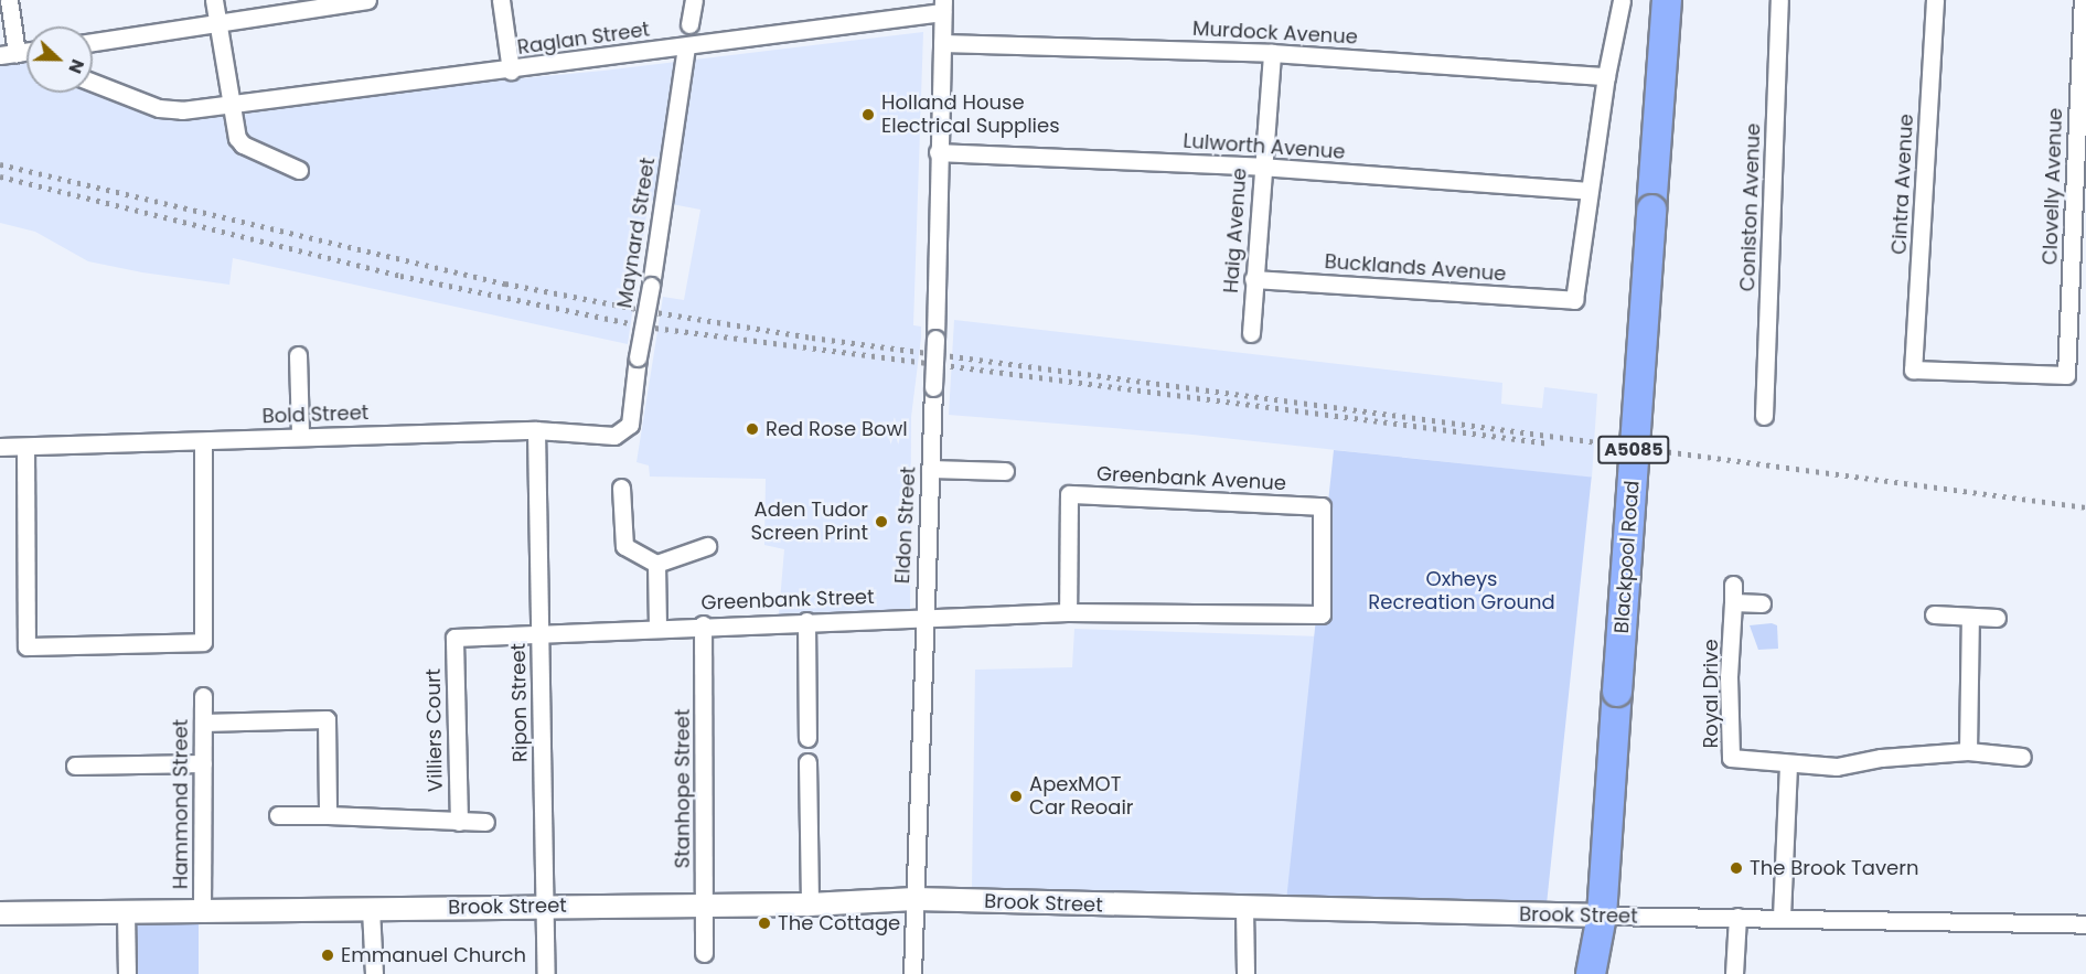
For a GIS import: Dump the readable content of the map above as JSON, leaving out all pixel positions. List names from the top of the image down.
{
  "streets": {
    "highway": ["A5085", "Blackpool Road"],
    "street": [
      "Murdock Avenue",
      "Raglan Street",
      "Lulworth Avenue",
      "Cintra Avenue",
      "Clovelly Avenue",
      "Coniston Avenue",
      "Haig Avenue",
      "Maynard Street",
      "Bucklands Avenue",
      "Bold Street",
      "Greenbank Avenue",
      "Eldon Street",
      "Greenbank Street",
      "Royal Drive",
      "Ripon Street",
      "Villiers Court",
      "Stanhope Street",
      "Hammond Street",
      "Brook Street"
    ]
  },
  "crossings": [
    ["Murdock Avenue", "Haig Avenue"],
    ["Murdock Avenue", "Eldon Street"],
    ["Raglan Street", "Maynard Street"],
    ["Raglan Street", "Eldon Street"],
    ["Lulworth Avenue", "Haig Avenue"],
    ["Lulworth Avenue", "Bucklands Avenue"],
    ["Lulworth Avenue", "Eldon Street"],
    ["Cintra Avenue", "Clovelly Avenue"],
    ["Haig Avenue", "Bucklands Avenue"],
    ["Maynard Street", "Bold Street"],
    ["Bold Street", "Ripon Street"],
    ["Greenbank Avenue", "Greenbank Street"],
    ["Eldon Street", "Greenbank Street"],
    ["Eldon Street", "Brook Street"],
    ["Blackpool Road", "Brook Street"],
    ["Greenbank Street", "Ripon Street"],
    ["Greenbank Street", "Villiers Court"],
    ["Greenbank Street", "Stanhope Street"],
    ["Ripon Street", "Brook Street"],
    ["Stanhope Street", "Brook Street"],
    ["Hammond Street", "Brook Street"]
  ],
  "parks": ["Oxheys Recreation Ground"],
  "places": [
    "Holland House Electrical Supplies",
    "Red Rose Bowl",
    "Aden Tudor Screen Print",
    "ApexMOT Car Reoair",
    "The Brook Tavern",
    "The Cottage",
    "Emmanuel Church"
  ],
  "north": "right"
}
